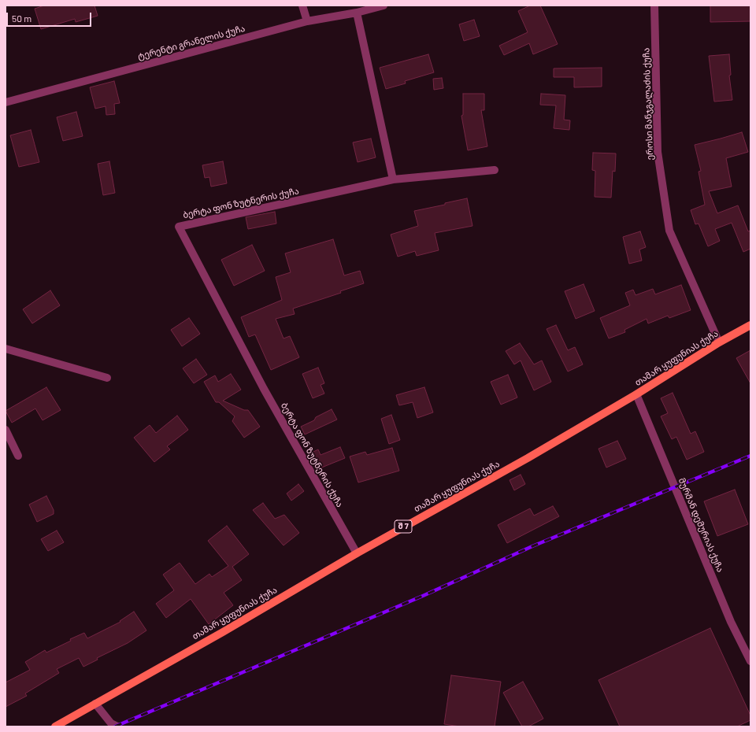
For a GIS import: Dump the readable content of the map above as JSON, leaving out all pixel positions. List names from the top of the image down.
{
  "streets": {
    "main road": ["თამარ ყუფუნიას ქუჩა", "შ 7"],
    "street": [
      "ტერენტი გრანელის ქუჩა",
      "ეროსი მანჯგალაძის ქუჩა",
      "ბერტა ფონ ზუტნერის ქუჩა",
      "მურმან დემურიას ქუჩა"
    ]
  },
  "crossings": [
    ["ეროსი მანჯგალაძის ქუჩა", "თამარ ყუფუნიას ქუჩა"],
    ["ბერტა ფონ ზუტნერის ქუჩა", "თამარ ყუფუნიას ქუჩა"],
    ["თამარ ყუფუნიას ქუჩა", "მურმან დემურიას ქუჩა"]
  ],
  "scale_bar": "50 m"
}
